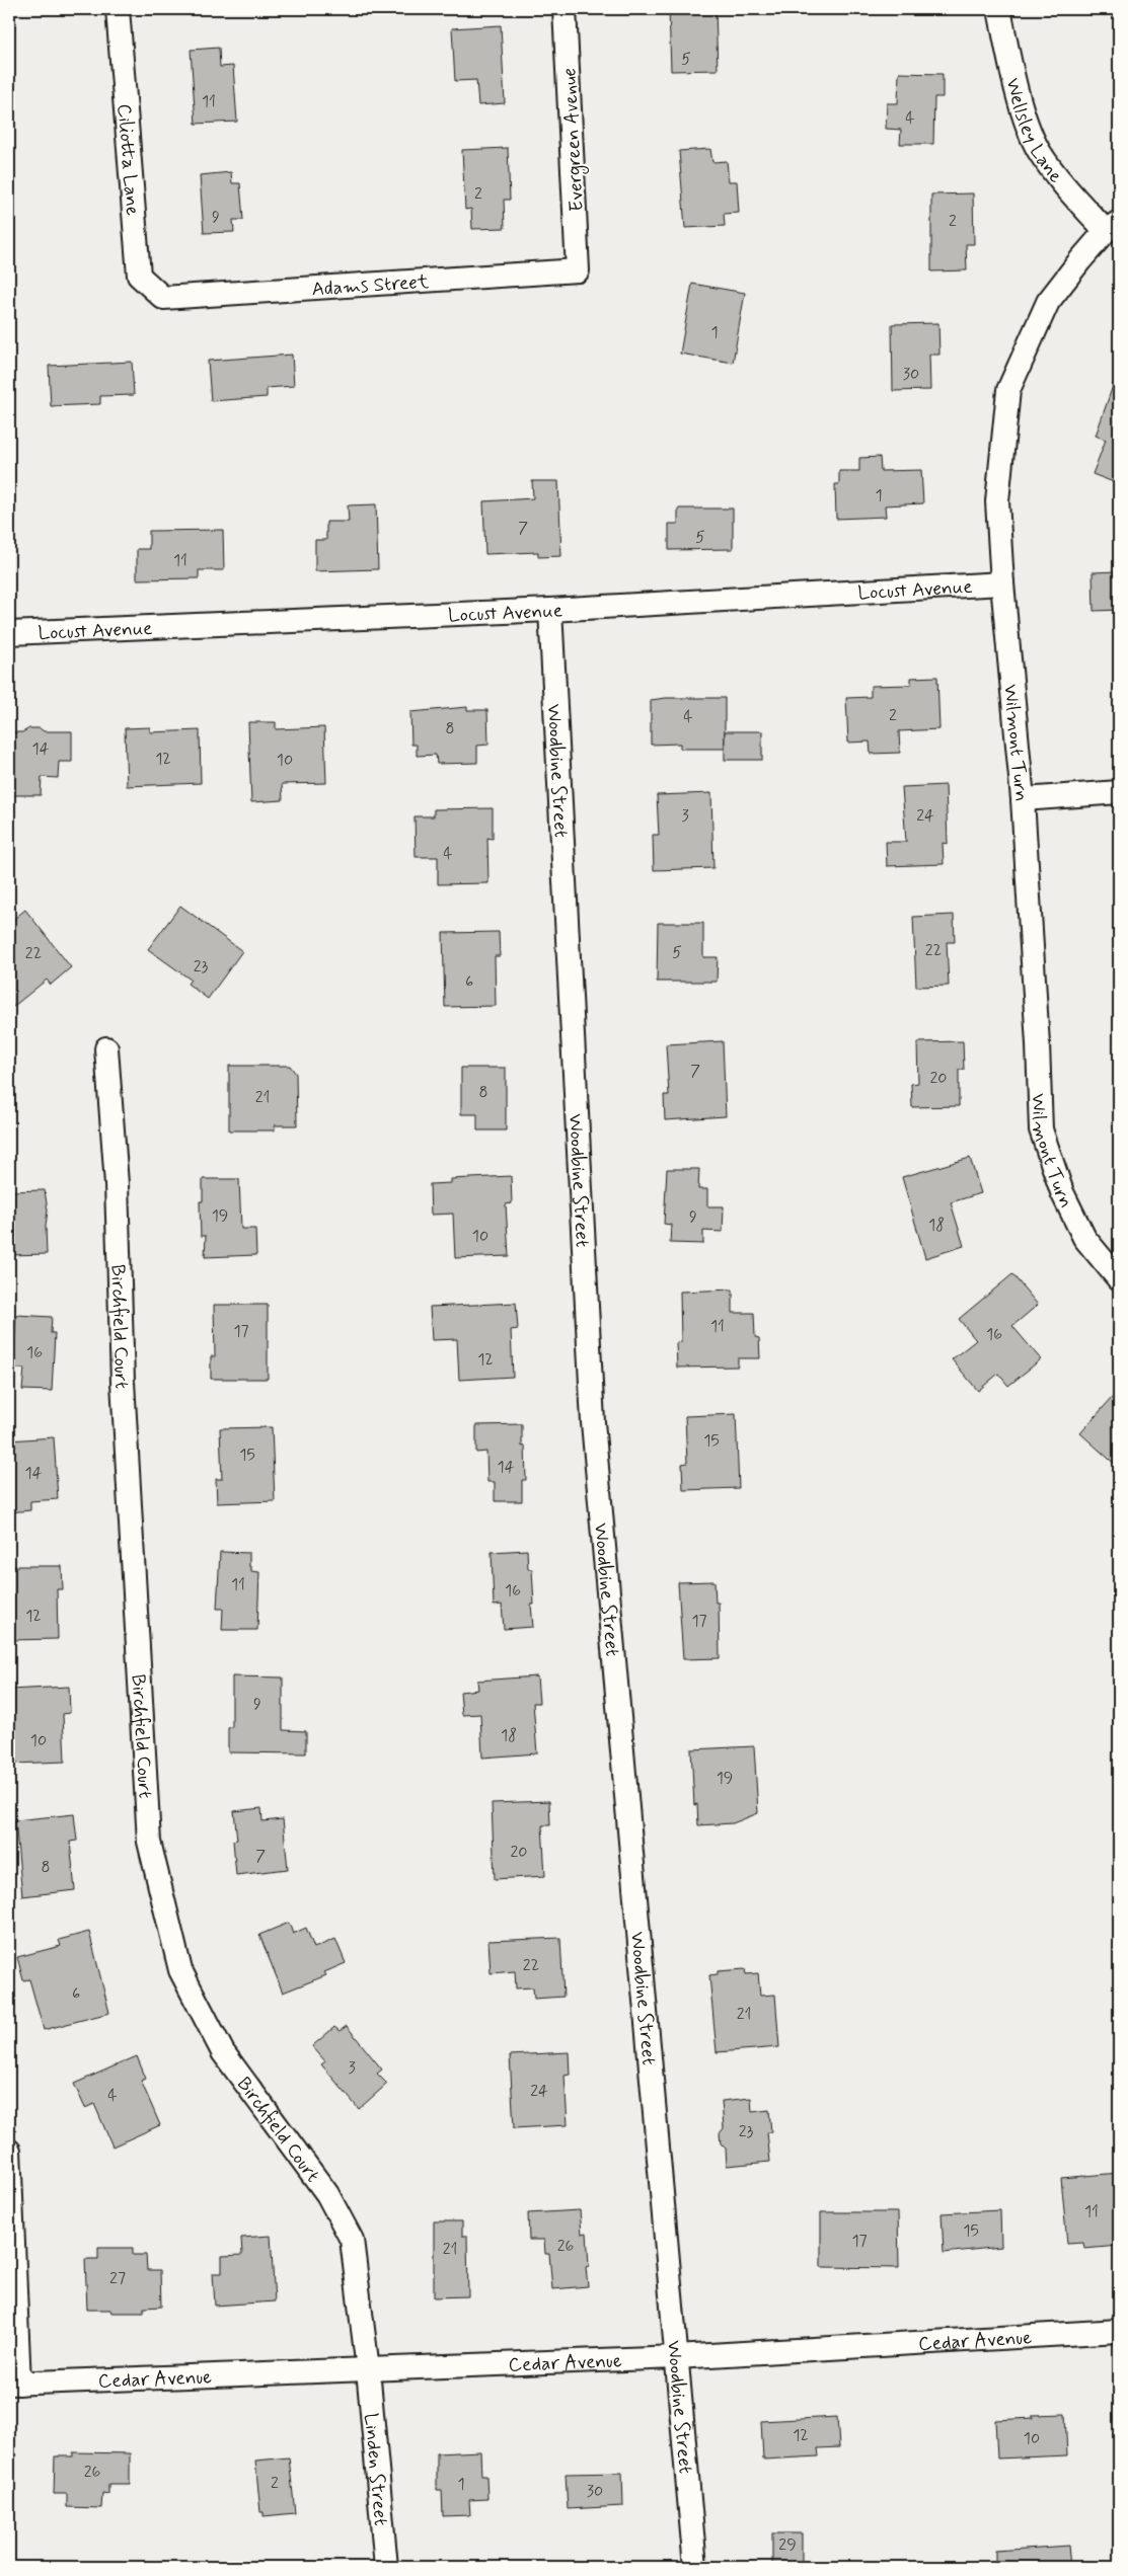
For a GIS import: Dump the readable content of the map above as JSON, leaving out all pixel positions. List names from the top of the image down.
{
  "streets": {
    "street": [
      "Wellsley Lane",
      "Evergreen Avenue",
      "Ciliotta Lane",
      "Adams Street",
      "Locust Avenue",
      "Wilmont Turn",
      "Woodbine Street",
      "Birchfield Court",
      "Cedar Avenue",
      "Linden Street"
    ]
  },
  "crossings": [
    ["Wellsley Lane", "Wilmont Turn"],
    ["Evergreen Avenue", "Adams Street"],
    ["Ciliotta Lane", "Adams Street"],
    ["Locust Avenue", "Wilmont Turn"],
    ["Locust Avenue", "Woodbine Street"],
    ["Woodbine Street", "Cedar Avenue"],
    ["Birchfield Court", "Cedar Avenue"],
    ["Birchfield Court", "Linden Street"],
    ["Cedar Avenue", "Linden Street"]
  ],
  "house_numbers": [
    "5",
    "11",
    "4",
    "2",
    "9",
    "2",
    "1",
    "30",
    "1",
    "7",
    "5",
    "11",
    "2",
    "4",
    "8",
    "14",
    "12",
    "10",
    "3",
    "24",
    "4",
    "22",
    "5",
    "22",
    "23",
    "6",
    "7",
    "20",
    "8",
    "21",
    "19",
    "9",
    "18",
    "10",
    "11",
    "17",
    "16",
    "16",
    "12",
    "15",
    "15",
    "14",
    "14",
    "11",
    "16",
    "12",
    "17",
    "9",
    "18",
    "10",
    "19",
    "20",
    "7",
    "8",
    "22",
    "6",
    "21",
    "3",
    "24",
    "4",
    "23",
    "11",
    "15",
    "17",
    "26",
    "21",
    "27",
    "12",
    "10",
    "26",
    "2",
    "1",
    "30",
    "29"
  ]
}
